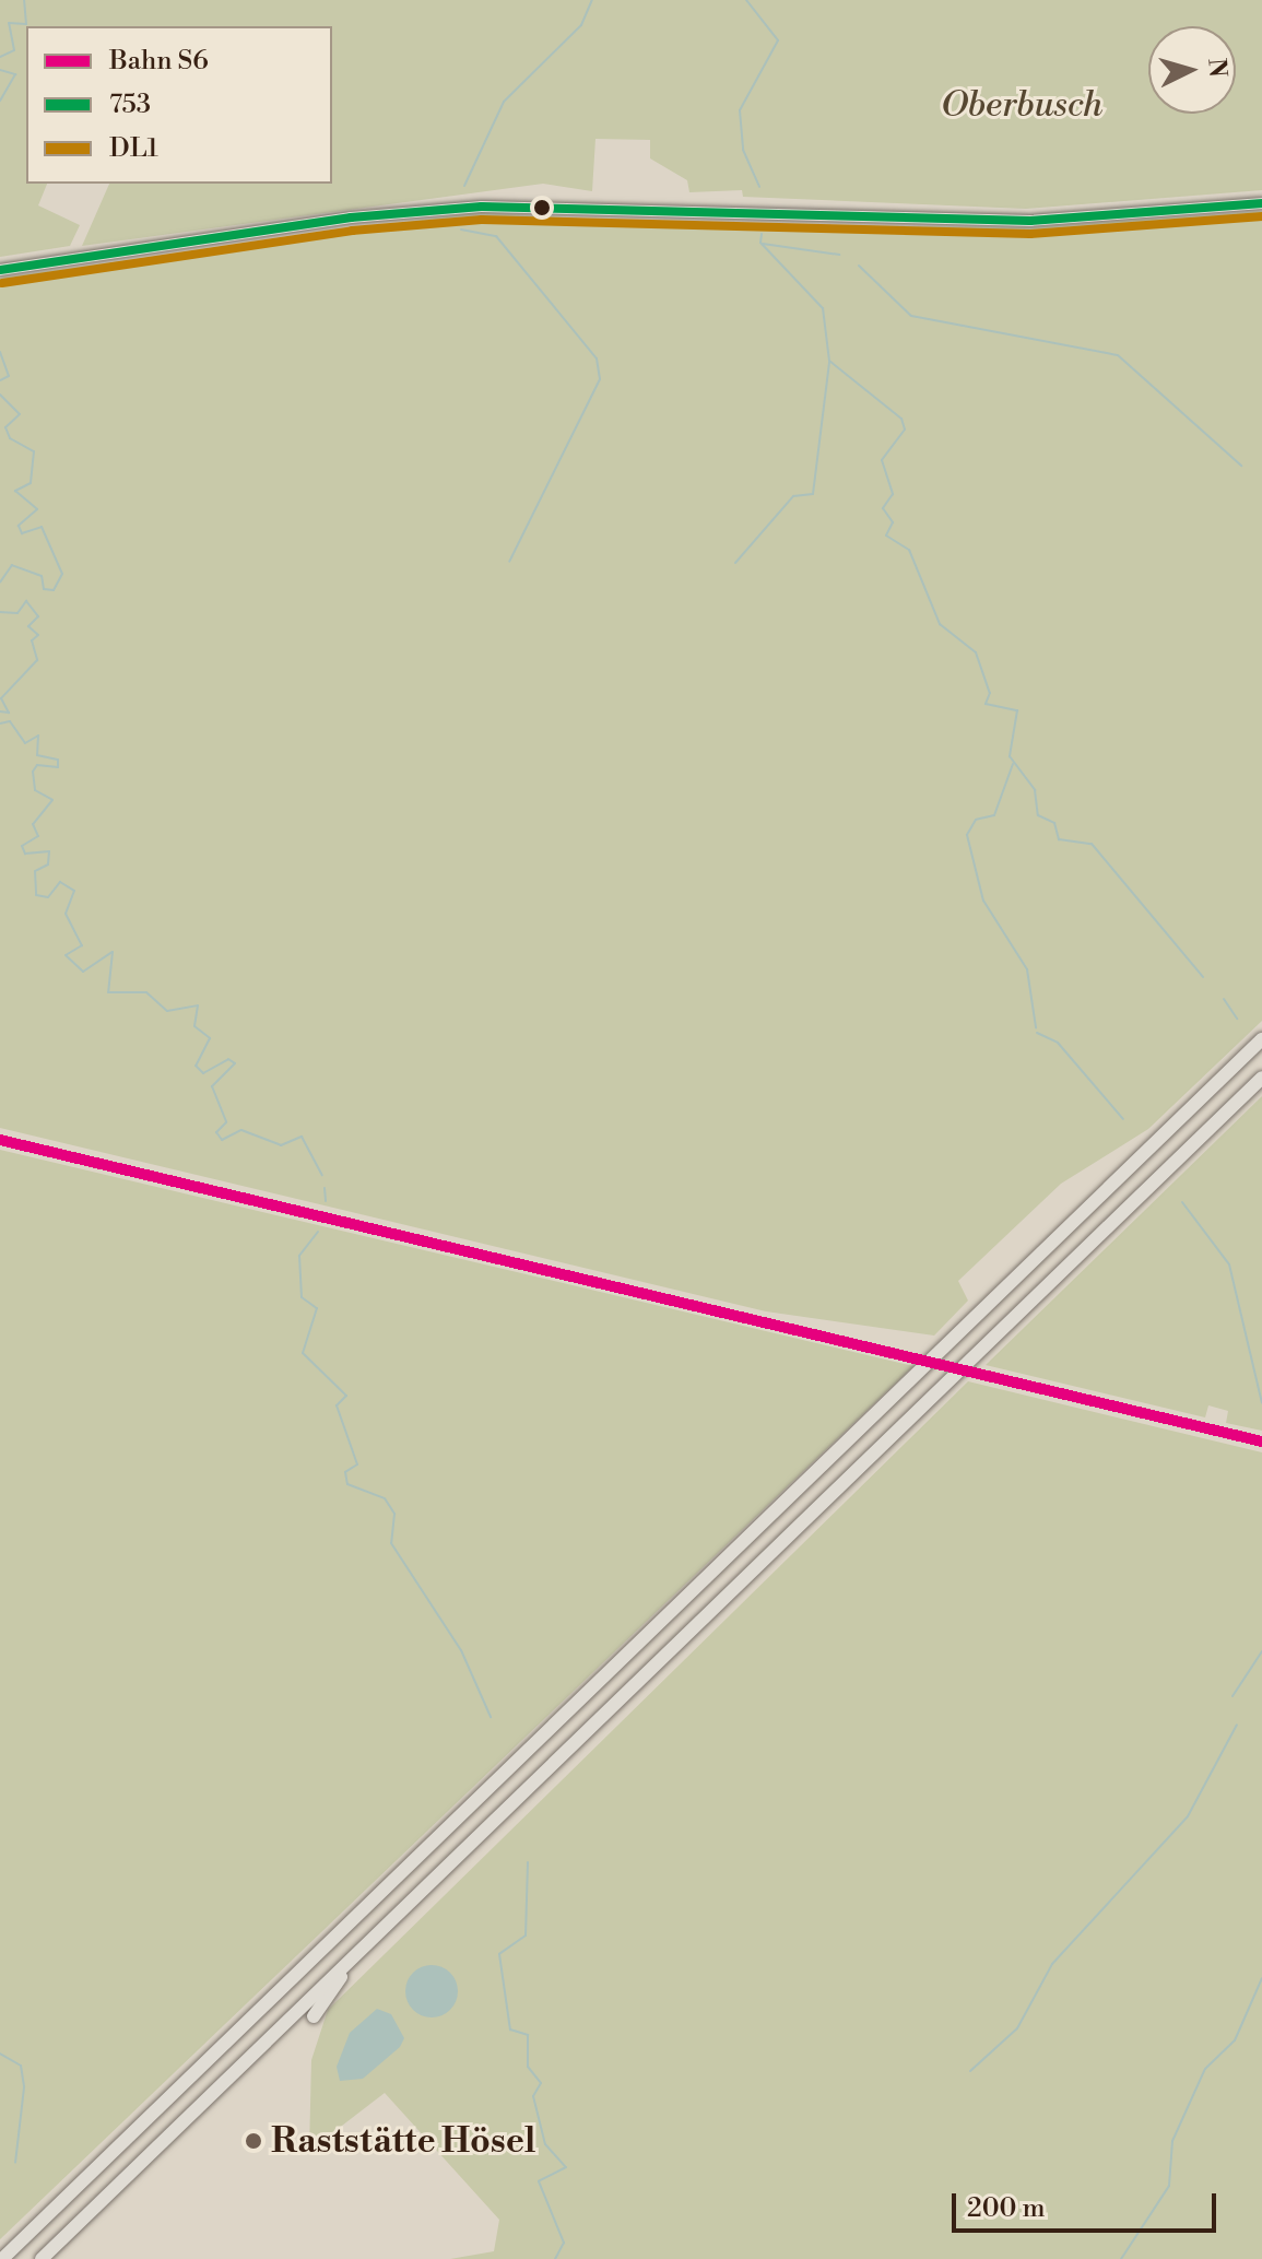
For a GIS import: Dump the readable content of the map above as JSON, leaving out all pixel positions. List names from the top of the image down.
{
  "parks": ["Oberbusch"],
  "places": ["Raststätte Hösel"],
  "lines": ["transit line 753", "transit line DL1", "rail line S6"],
  "legend": ["Bahn S6", "753", "DL1"],
  "scale_bar": "200 m",
  "north": "right"
}
